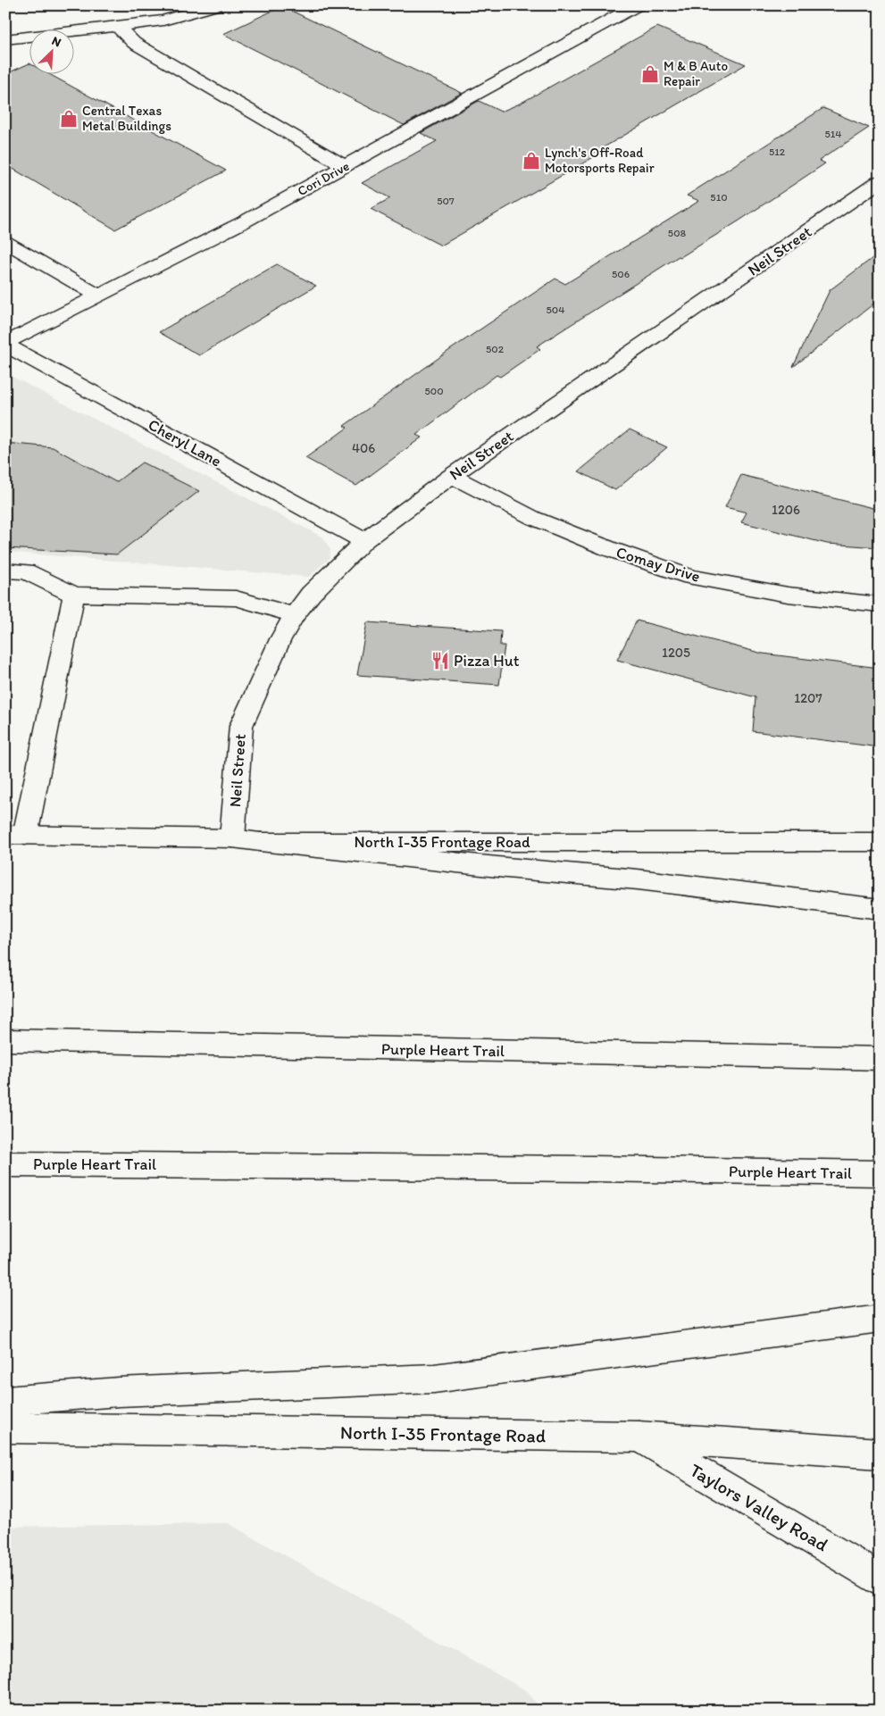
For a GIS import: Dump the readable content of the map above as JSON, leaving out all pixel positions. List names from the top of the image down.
{
  "streets": {
    "main road": [
      "Cori Drive",
      "Neil Street",
      "Cheryl Lane",
      "Comay Drive",
      "North I-35 Frontage Road",
      "Purple Heart Trail",
      "Taylors Valley Road"
    ]
  },
  "crossings": [
    ["Cori Drive", "Cheryl Lane"],
    ["Neil Street", "Cheryl Lane"],
    ["Neil Street", "Comay Drive"],
    ["Neil Street", "North I-35 Frontage Road"],
    ["North I-35 Frontage Road", "Taylors Valley Road"]
  ],
  "places": {
    "shop": ["M & B Auto Repair", "Central Texas Metal Buildings", "Lynch's Off-Road Motorsports Repair"],
    "restaurant": ["Pizza Hut"]
  },
  "house_numbers": [
    "514",
    "512",
    "510",
    "507",
    "508",
    "506",
    "504",
    "502",
    "500",
    "406",
    "1206",
    "1205",
    "1207"
  ],
  "north": "top right"
}
